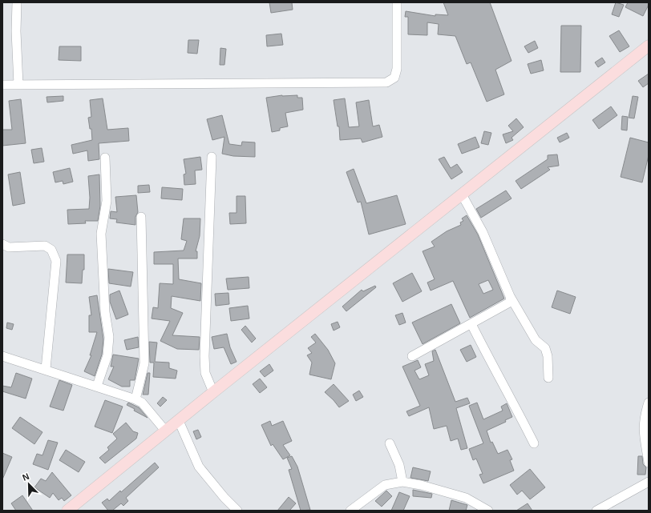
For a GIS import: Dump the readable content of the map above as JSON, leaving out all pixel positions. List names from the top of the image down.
{
  "north": "top left"
}
